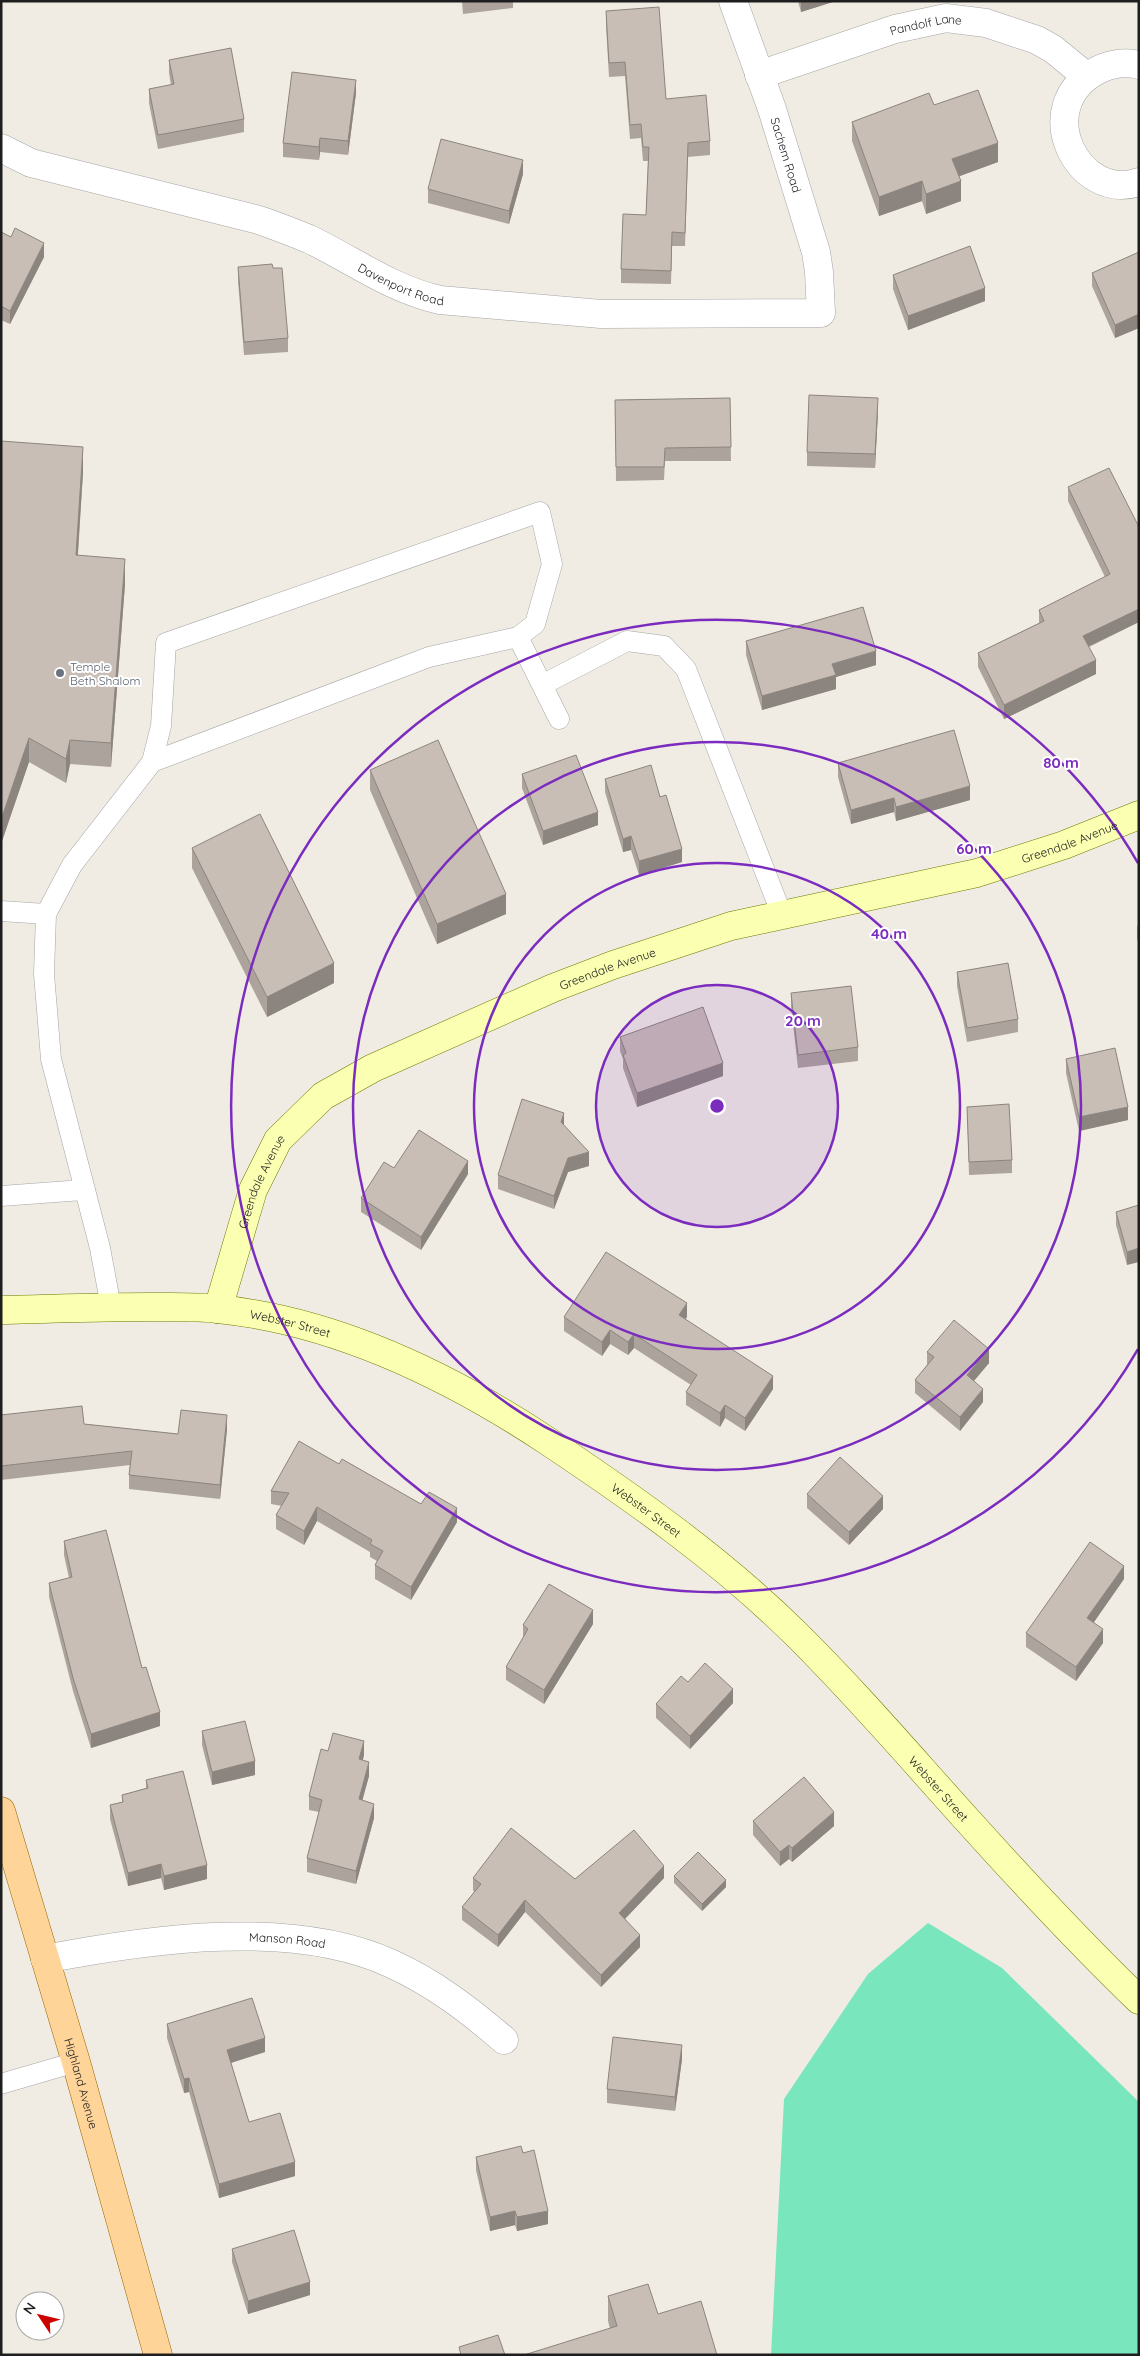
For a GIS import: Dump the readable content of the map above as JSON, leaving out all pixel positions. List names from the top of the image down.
{
  "streets": {
    "main road": ["Highland Avenue"],
    "street": [
      "Pandolf Lane",
      "Sachem Road",
      "Davenport Road",
      "Greendale Avenue",
      "Webster Street",
      "Manson Road"
    ]
  },
  "crossings": [
    ["Pandolf Lane", "Sachem Road"],
    ["Sachem Road", "Davenport Road"],
    ["Greendale Avenue", "Webster Street"],
    ["Manson Road", "Highland Avenue"]
  ],
  "places": ["Temple Beth Shalom"],
  "north": "top left",
  "rings": [
    "80 m",
    "60 m",
    "40 m",
    "20 m"
  ]
}
